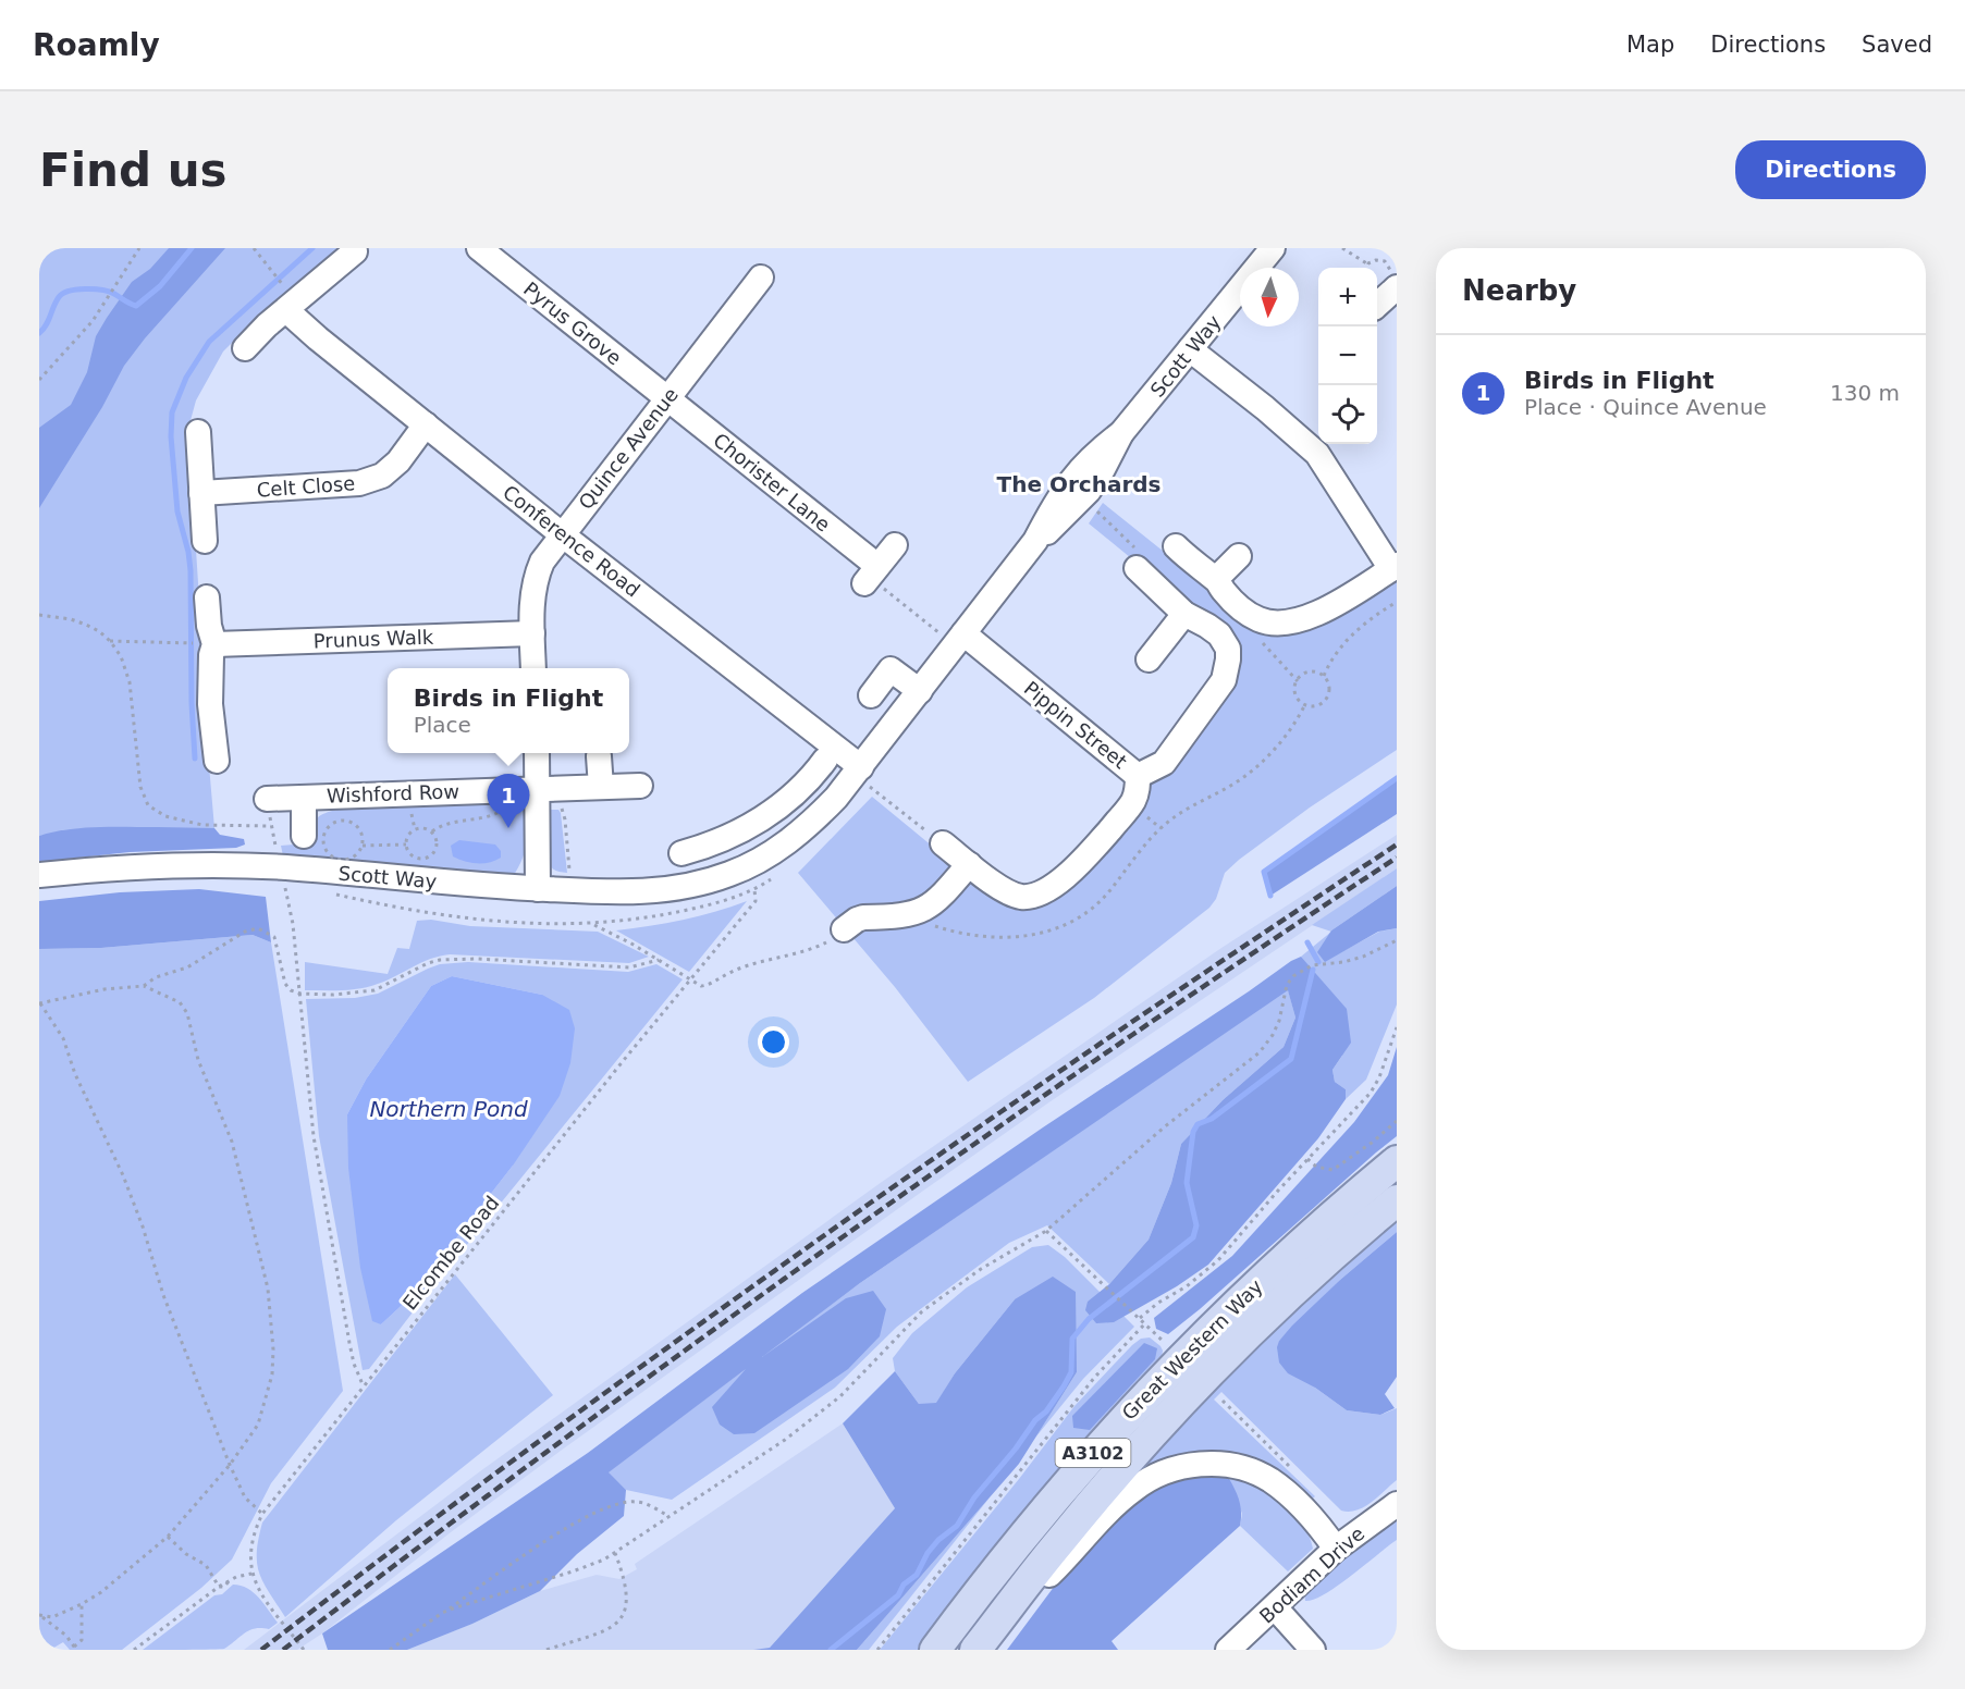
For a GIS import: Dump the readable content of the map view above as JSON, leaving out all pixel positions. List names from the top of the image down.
{
  "streets": {
    "main road": ["Great Western Way", "A3102"],
    "street": [
      "Pyrus Grove",
      "Scott Way",
      "Quince Avenue",
      "Chorister Lane",
      "Celt Close",
      "Conference Road",
      "Prunus Walk",
      "Pippin Street",
      "Wishford Row",
      "Bodiam Drive"
    ],
    "path": ["Elcombe Road"]
  },
  "crossings": [
    ["Pyrus Grove", "Quince Avenue"],
    ["Pyrus Grove", "Chorister Lane"],
    ["Scott Way", "Conference Road"],
    ["Scott Way", "Pippin Street"],
    ["Scott Way", "Elcombe Road"],
    ["Quince Avenue", "Chorister Lane"],
    ["Quince Avenue", "Conference Road"],
    ["Quince Avenue", "Prunus Walk"],
    ["Celt Close", "Conference Road"]
  ],
  "districts": ["The Orchards"],
  "water": ["Northern Pond"],
  "north": "bottom",
  "page": {
    "header": "Roamly",
    "nav": ["Map", "Directions", "Saved"],
    "buttons": "Directions",
    "title": "Find us",
    "heading": "Nearby",
    "map_buttons": ["+", "−"],
    "list": [
      {
        "mark": "1",
        "name": "Birds in Flight",
        "note": "Place · Quince Avenue",
        "value": "130 m"
      }
    ],
    "popup": ["Birds in Flight", "Place"],
    "pins": "1"
  }
}
